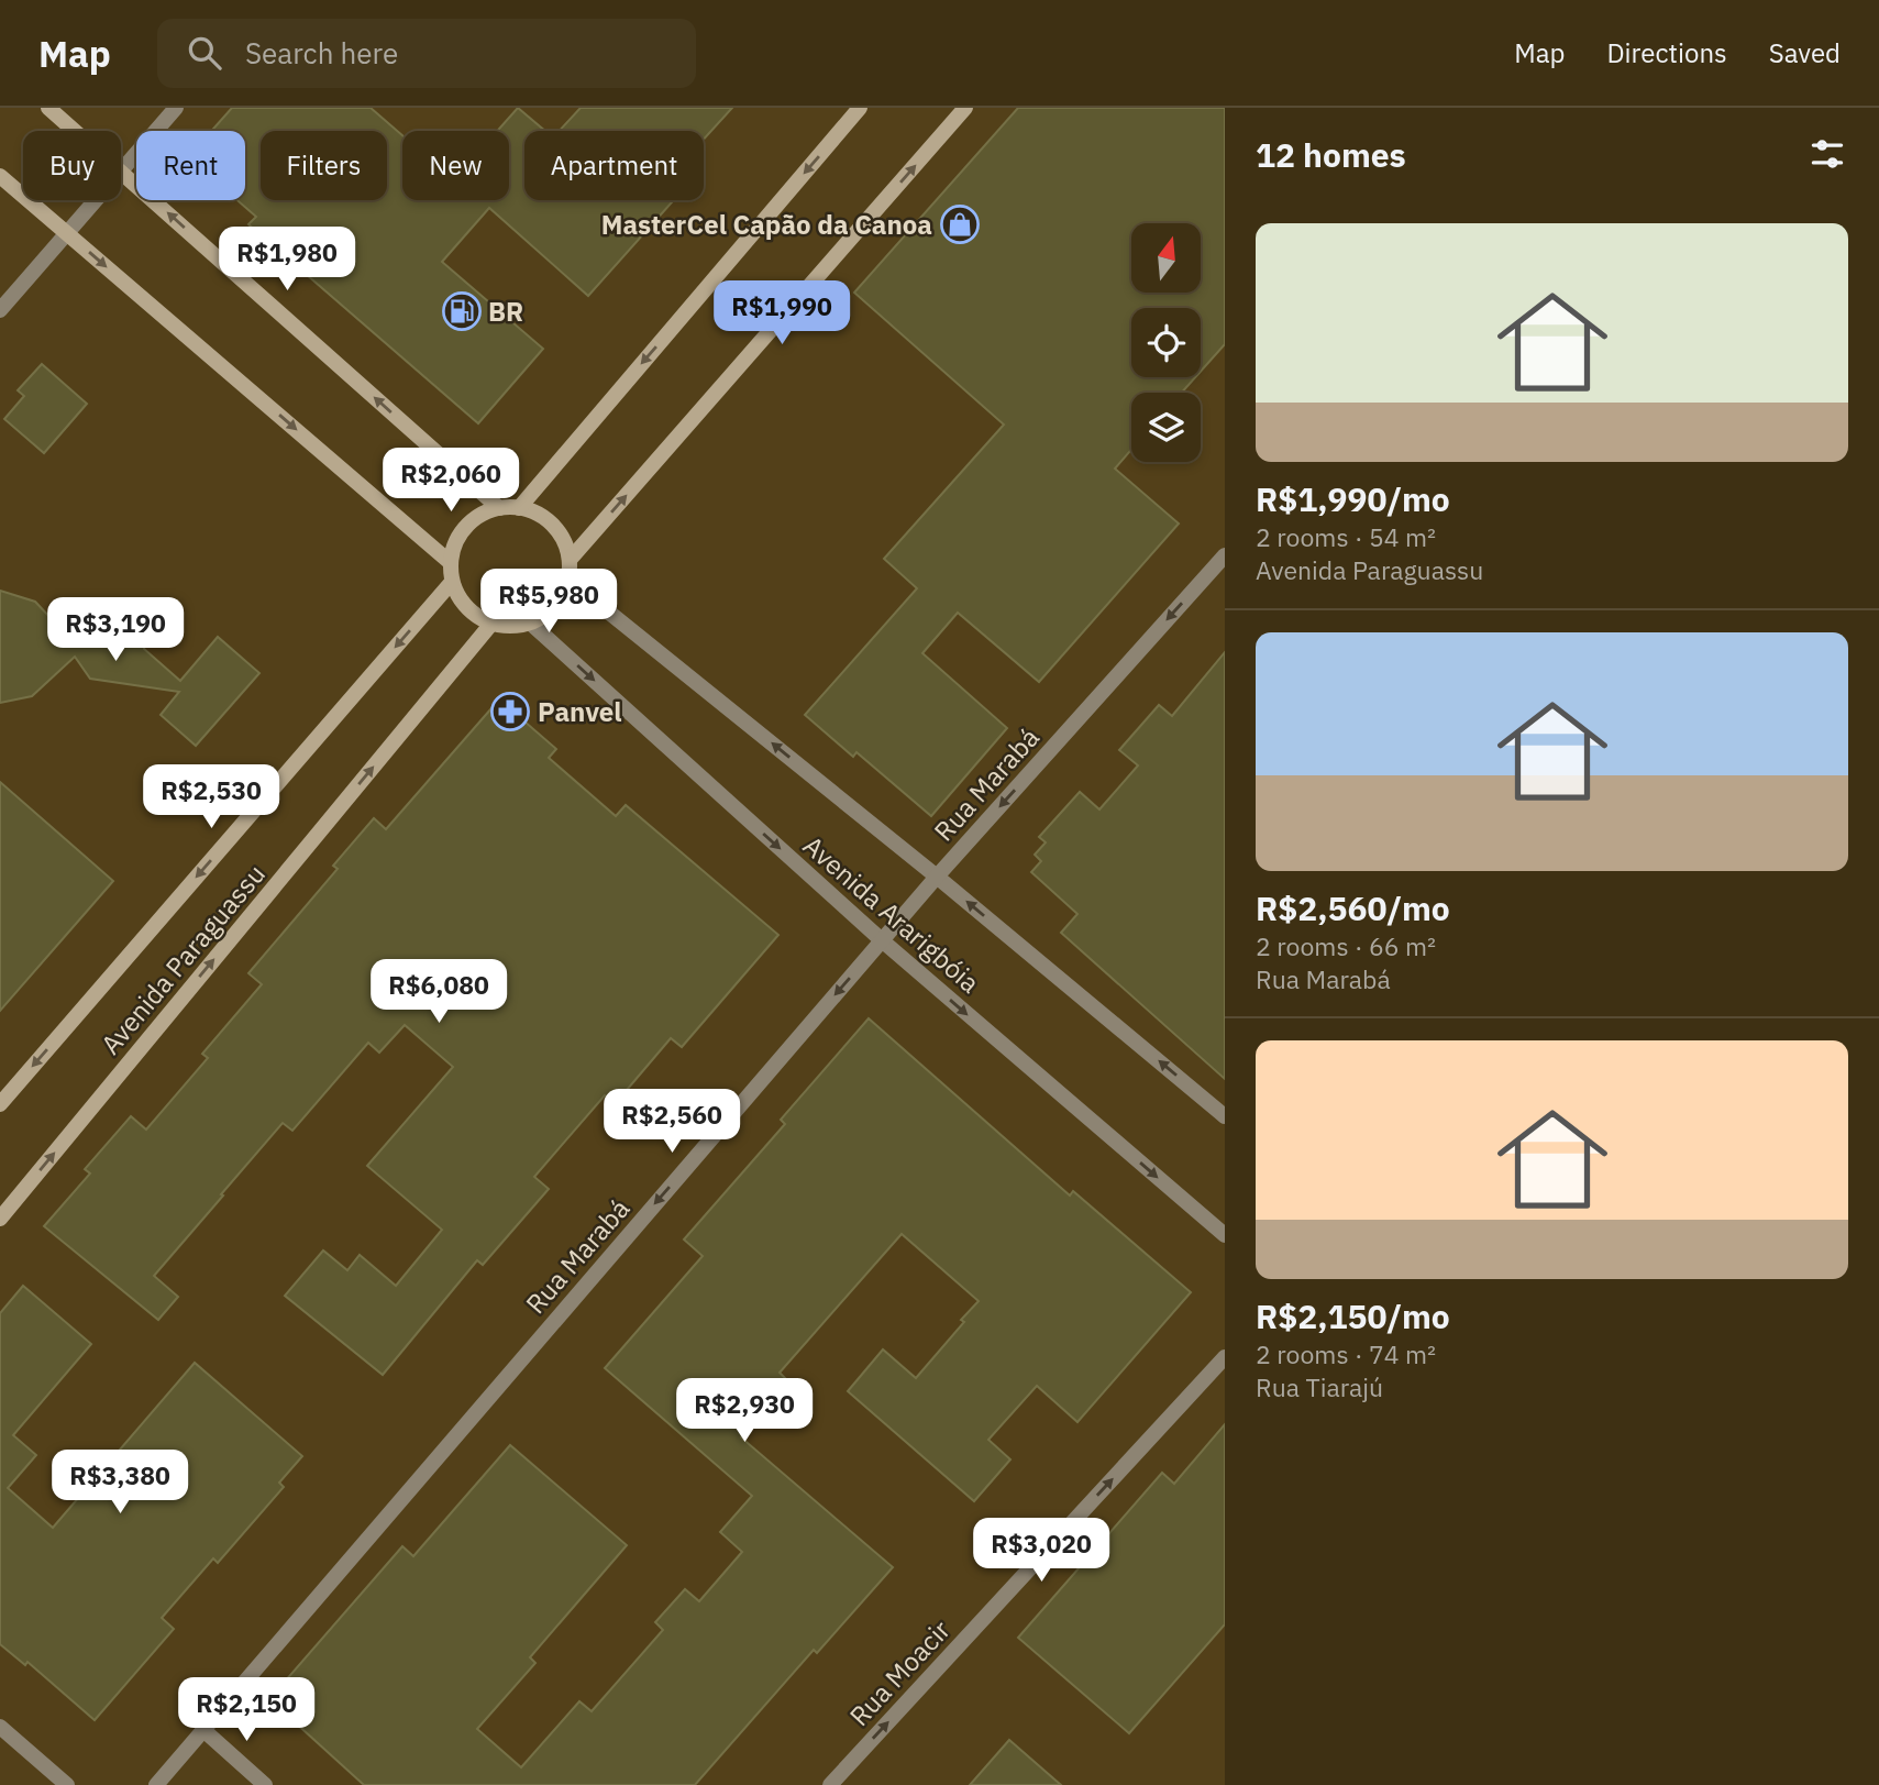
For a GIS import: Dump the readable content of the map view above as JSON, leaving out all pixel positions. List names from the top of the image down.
{
  "streets": {
    "main road": ["Avenida Paraguassu"],
    "street": ["Rua Marabá", "Avenida Ararigbóia", "Rua Moacir"]
  },
  "crossings": [
    ["Rua Marabá", "Avenida Ararigbóia"],
    ["Avenida Ararigbóia", "Avenida Paraguassu"]
  ],
  "one_way": ["Rua Marabá", "Rua Moacir"],
  "places": {
    "shop": ["MasterCel Capão da Canoa"],
    "fuel station": ["BR"],
    "pharmacy": ["Panvel"]
  },
  "north": "top",
  "page": {
    "header": "Map",
    "search": "Search here",
    "nav": ["Map", "Directions", "Saved"],
    "heading": "12 homes",
    "chip": [
      "Buy",
      "Rent",
      "Filters",
      "New",
      "Apartment"
    ],
    "list": [
      {
        "name": "R$1,990/mo",
        "note": "2 rooms · 54 m² · Avenida Paraguassu"
      },
      {
        "name": "R$2,560/mo",
        "note": "2 rooms · 66 m² · Rua Marabá"
      },
      {
        "name": "R$2,150/mo",
        "note": "2 rooms · 74 m² · Rua Tiarajú"
      }
    ],
    "price": [
      "R$1,980",
      "R$1,990",
      "R$2,060",
      "R$5,980",
      "R$3,190",
      "R$2,530",
      "R$6,080",
      "R$2,560",
      "R$2,930",
      "R$3,380",
      "R$3,020",
      "R$2,150"
    ]
  }
}
